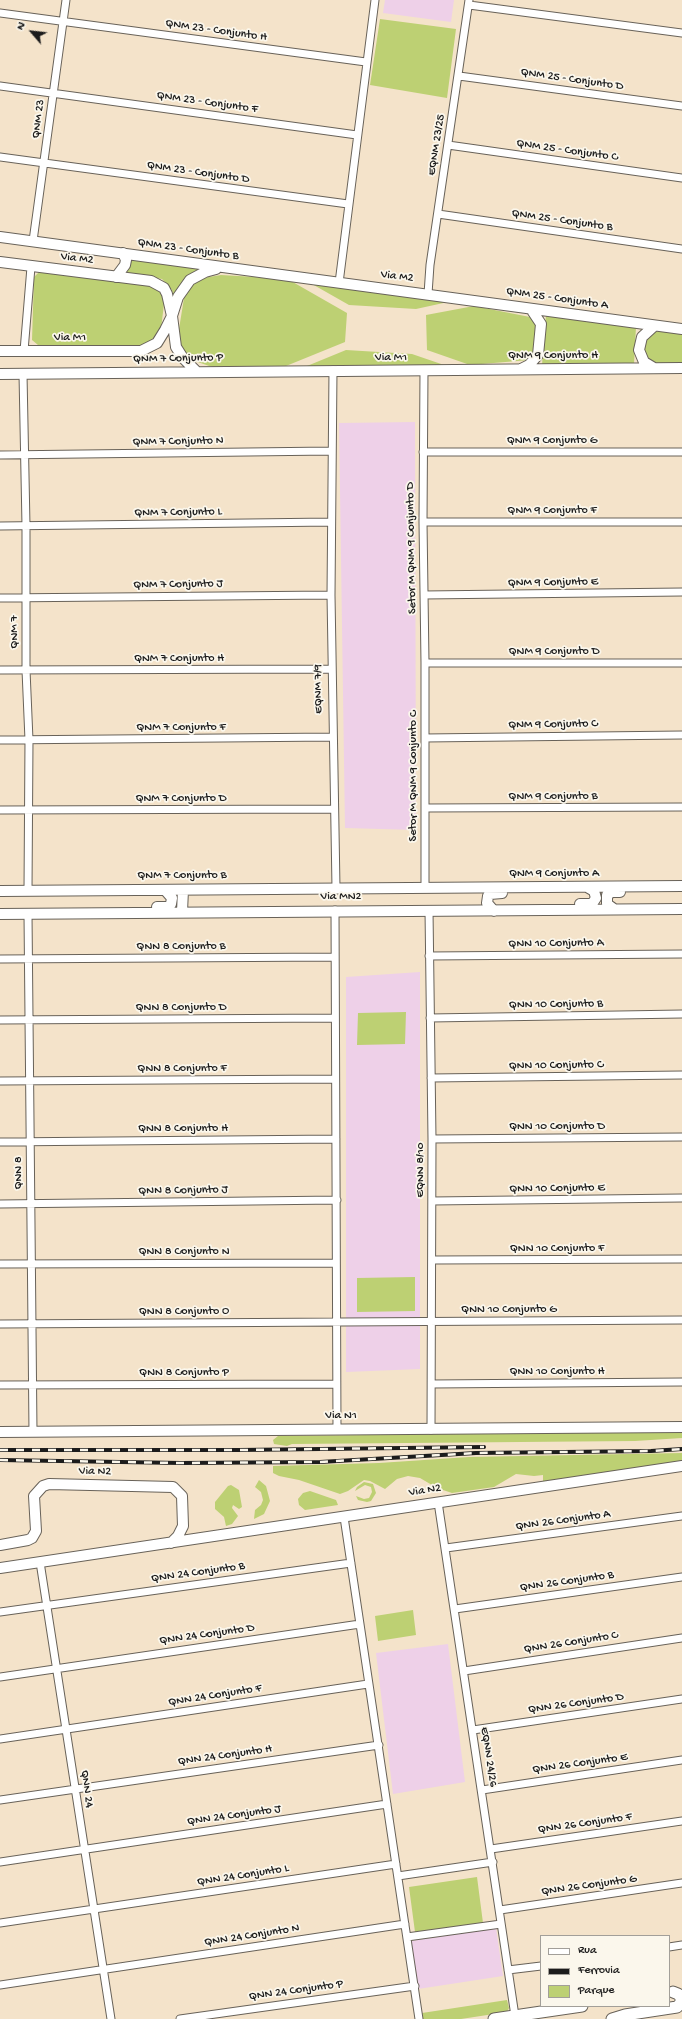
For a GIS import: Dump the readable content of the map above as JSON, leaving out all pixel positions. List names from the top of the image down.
{
  "streets": {
    "main road": [
      "QNM 23 - Conjunto B",
      "Via M2",
      "QNM 25 - Conjunto A",
      "Via M1",
      "QNM 9 Conjunto H",
      "QNM 7 Conjunto P",
      "QNM 9 Conjunto A",
      "QNM 7 Conjunto B",
      "Via MN2",
      "Via N1",
      "Via N2"
    ],
    "street": [
      "QNM 23 - Conjunto H",
      "QNM 25 - Conjunto D",
      "QNM 23 - Conjunto F",
      "QNM 23",
      "EQNM 23/25",
      "QNM 25 - Conjunto C",
      "QNM 23 - Conjunto D",
      "QNM 25 - Conjunto B",
      "QNM 9 Conjunto G",
      "QNM 7 Conjunto N",
      "QNM 9 Conjunto F",
      "QNM 7 Conjunto L",
      "Setor M QNM 9 Conjunto D",
      "QNM 9 Conjunto E",
      "QNM 7 Conjunto J",
      "QNM 7",
      "QNM 9 Conjunto D",
      "QNM 7 Conjunto H",
      "EQNM 7/9",
      "QNM 9 Conjunto C",
      "QNM 7 Conjunto F",
      "Setor M QNM 9 Conjunto C",
      "QNM 9 Conjunto B",
      "QNM 7 Conjunto D",
      "QNN 10 Conjunto A",
      "QNN 8 Conjunto B",
      "QNN 10 Conjunto B",
      "QNN 8 Conjunto D",
      "QNN 10 Conjunto C",
      "QNN 8 Conjunto F",
      "QNN 10 Conjunto D",
      "QNN 8 Conjunto H",
      "EQNN 8/10",
      "QNN 8",
      "QNN 10 Conjunto E",
      "QNN 8 Conjunto J",
      "QNN 10 Conjunto F",
      "QNN 8 Conjunto N",
      "QNN 10 Conjunto G",
      "QNN 8 Conjunto O",
      "QNN 10 Conjunto H",
      "QNN 8 Conjunto P",
      "QNN 26 Conjunto A",
      "QNN 24 Conjunto B",
      "QNN 26 Conjunto B",
      "QNN 24 Conjunto D",
      "QNN 26 Conjunto C",
      "QNN 24 Conjunto F",
      "QNN 26 Conjunto D",
      "QNN 24 Conjunto H",
      "EQNN 24/26",
      "QNN 26 Conjunto E",
      "QNN 24",
      "QNN 24 Conjunto J",
      "QNN 26 Conjunto F",
      "QNN 24 Conjunto L",
      "QNN 26 Conjunto G",
      "QNN 24 Conjunto N",
      "QNN 24 Conjunto P"
    ]
  },
  "crossings": [
    ["QNM 23 - Conjunto H", "QNM 23"],
    ["QNM 25 - Conjunto D", "EQNM 23/25"],
    ["QNM 23 - Conjunto F", "QNM 23"],
    ["QNM 23", "QNM 23 - Conjunto D"],
    ["QNM 23", "QNM 23 - Conjunto B"],
    ["EQNM 23/25", "QNM 25 - Conjunto C"],
    ["EQNM 23/25", "QNM 25 - Conjunto B"],
    ["EQNM 23/25", "Via M2"],
    ["EQNM 23/25", "QNM 25 - Conjunto A"],
    ["QNM 23 - Conjunto B", "Via M2"],
    ["Via M2", "QNM 25 - Conjunto A"],
    ["Via M2", "Via M1"],
    ["Via M1", "QNM 9 Conjunto H"],
    ["Via M1", "QNM 7 Conjunto P"],
    ["Via M1", "Setor M QNM 9 Conjunto D"],
    ["Via M1", "EQNM 7/9"],
    ["QNM 9 Conjunto H", "Setor M QNM 9 Conjunto D"],
    ["QNM 7 Conjunto P", "QNM 7"],
    ["QNM 7 Conjunto P", "EQNM 7/9"],
    ["QNM 9 Conjunto G", "Setor M QNM 9 Conjunto D"],
    ["QNM 7 Conjunto N", "QNM 7"],
    ["QNM 7 Conjunto N", "EQNM 7/9"],
    ["QNM 9 Conjunto F", "Setor M QNM 9 Conjunto D"],
    ["QNM 7 Conjunto L", "QNM 7"],
    ["QNM 7 Conjunto L", "EQNM 7/9"],
    ["Setor M QNM 9 Conjunto D", "QNM 9 Conjunto E"],
    ["Setor M QNM 9 Conjunto D", "QNM 9 Conjunto D"],
    ["Setor M QNM 9 Conjunto D", "Setor M QNM 9 Conjunto C"],
    ["QNM 7 Conjunto J", "QNM 7"],
    ["QNM 7 Conjunto J", "EQNM 7/9"],
    ["QNM 7", "QNM 7 Conjunto H"],
    ["QNM 7", "QNM 7 Conjunto F"],
    ["QNM 7", "QNM 7 Conjunto D"],
    ["QNM 7", "QNM 7 Conjunto B"],
    ["QNM 7 Conjunto H", "EQNM 7/9"],
    ["EQNM 7/9", "QNM 7 Conjunto F"],
    ["EQNM 7/9", "QNM 7 Conjunto D"],
    ["EQNM 7/9", "QNM 7 Conjunto B"],
    ["QNM 9 Conjunto C", "Setor M QNM 9 Conjunto C"],
    ["Setor M QNM 9 Conjunto C", "QNM 9 Conjunto B"],
    ["Setor M QNM 9 Conjunto C", "QNM 9 Conjunto A"],
    ["Via MN2", "EQNN 8/10"],
    ["Via MN2", "QNN 8"],
    ["QNN 10 Conjunto A", "EQNN 8/10"],
    ["QNN 8 Conjunto B", "QNN 8"],
    ["QNN 10 Conjunto B", "EQNN 8/10"],
    ["QNN 8 Conjunto D", "QNN 8"],
    ["QNN 10 Conjunto C", "EQNN 8/10"],
    ["QNN 8 Conjunto F", "QNN 8"],
    ["QNN 10 Conjunto D", "EQNN 8/10"],
    ["QNN 8 Conjunto H", "QNN 8"],
    ["EQNN 8/10", "QNN 10 Conjunto E"],
    ["EQNN 8/10", "QNN 10 Conjunto F"],
    ["EQNN 8/10", "QNN 10 Conjunto G"],
    ["EQNN 8/10", "QNN 10 Conjunto H"],
    ["EQNN 8/10", "Via N1"],
    ["QNN 8", "QNN 8 Conjunto J"],
    ["QNN 8", "QNN 8 Conjunto N"],
    ["QNN 8", "QNN 8 Conjunto O"],
    ["QNN 8", "QNN 8 Conjunto P"],
    ["QNN 8", "Via N1"],
    ["QNN 10 Conjunto G", "QNN 8 Conjunto O"],
    ["Via N2", "EQNN 24/26"],
    ["Via N2", "QNN 24"],
    ["QNN 26 Conjunto A", "EQNN 24/26"],
    ["QNN 24 Conjunto B", "QNN 24"],
    ["QNN 26 Conjunto B", "EQNN 24/26"],
    ["QNN 24 Conjunto D", "QNN 24"],
    ["QNN 26 Conjunto C", "EQNN 24/26"],
    ["QNN 24 Conjunto F", "QNN 24"],
    ["QNN 26 Conjunto D", "EQNN 24/26"],
    ["QNN 24 Conjunto H", "QNN 24"],
    ["EQNN 24/26", "QNN 26 Conjunto E"],
    ["EQNN 24/26", "QNN 26 Conjunto F"],
    ["EQNN 24/26", "QNN 26 Conjunto G"],
    ["QNN 24", "QNN 24 Conjunto J"],
    ["QNN 24", "QNN 24 Conjunto L"],
    ["QNN 24", "QNN 24 Conjunto N"]
  ],
  "legend": ["Rua", "Ferrovia", "Parque"],
  "north": "top left"
}
